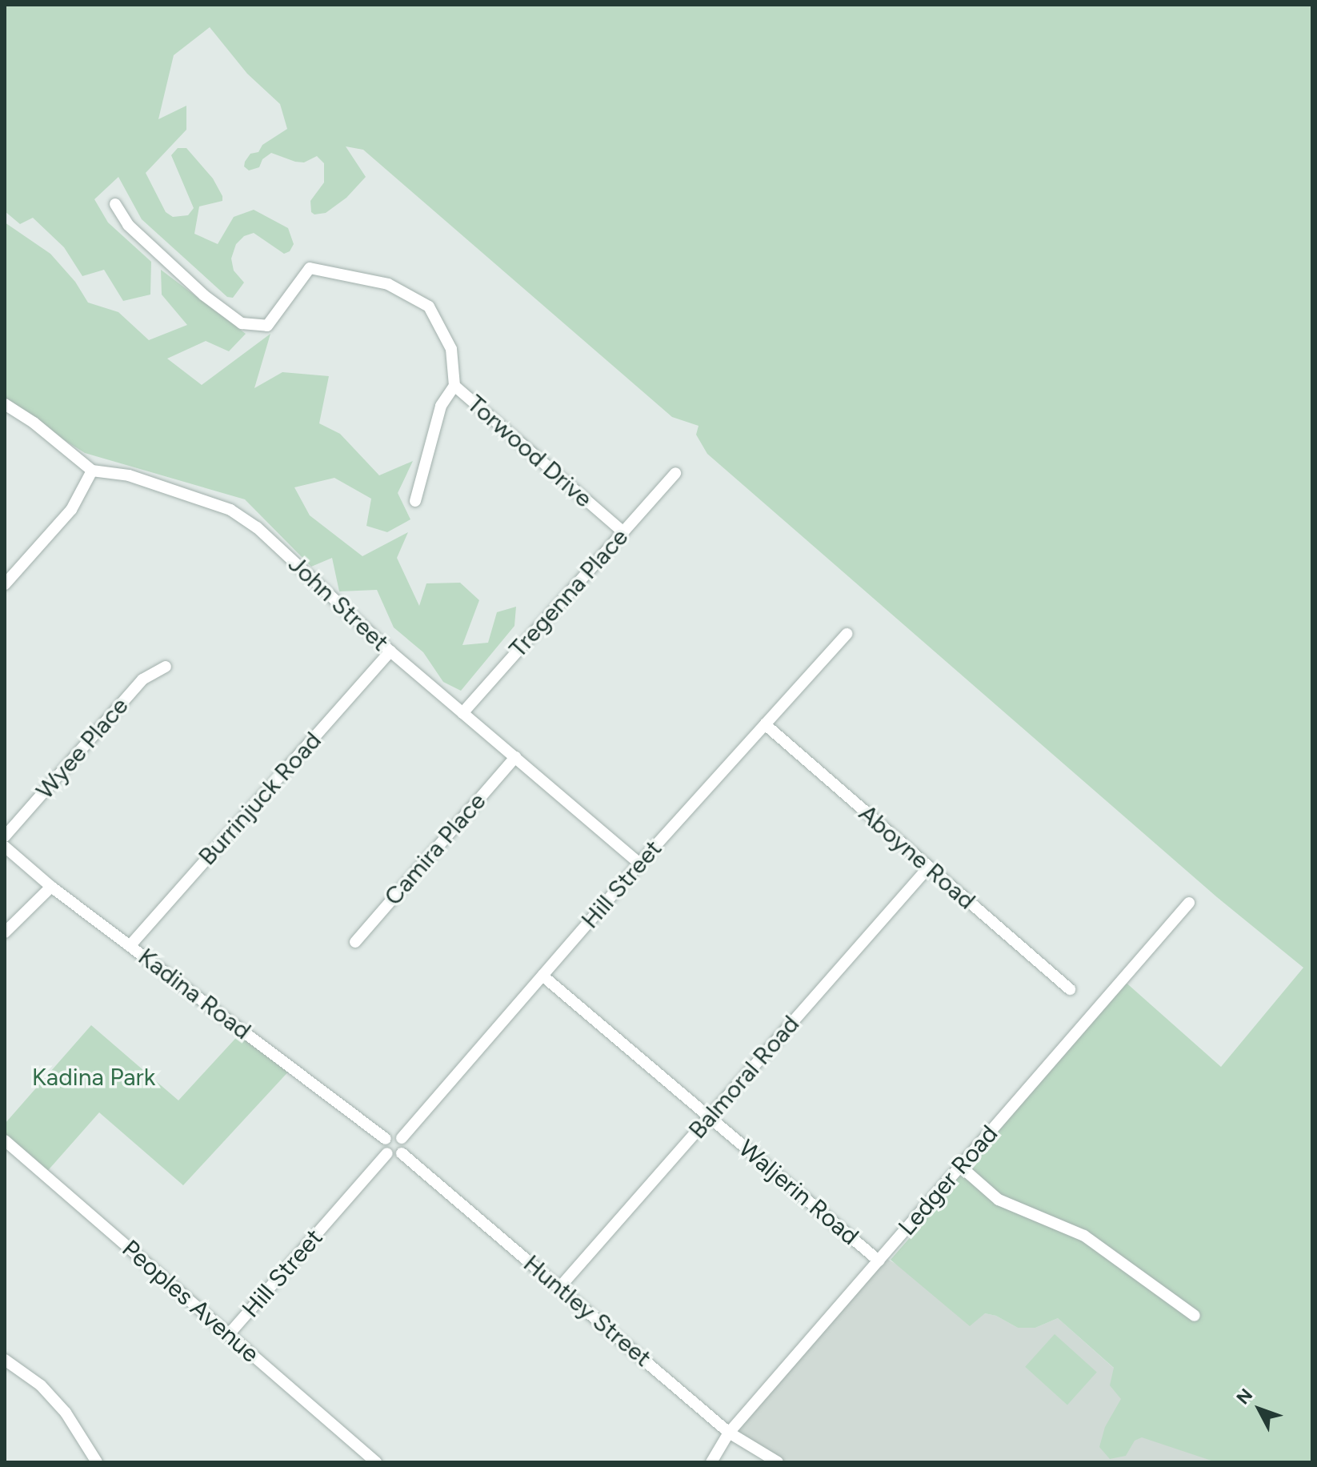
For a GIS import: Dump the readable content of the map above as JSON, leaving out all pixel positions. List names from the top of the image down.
{
  "streets": {
    "street": [
      "Torwood Drive",
      "Tregenna Place",
      "John Street",
      "Wyee Place",
      "Burrinjuck Road",
      "Camira Place",
      "Aboyne Road",
      "Hill Street",
      "Kadina Road",
      "Balmoral Road",
      "Ledger Road",
      "Waljerin Road",
      "Peoples Avenue",
      "Huntley Street"
    ]
  },
  "crossings": [
    ["Torwood Drive", "Tregenna Place"],
    ["Tregenna Place", "John Street"],
    ["John Street", "Burrinjuck Road"],
    ["John Street", "Camira Place"],
    ["John Street", "Hill Street"],
    ["Burrinjuck Road", "Kadina Road"],
    ["Aboyne Road", "Hill Street"],
    ["Aboyne Road", "Balmoral Road"],
    ["Hill Street", "Kadina Road"],
    ["Hill Street", "Waljerin Road"],
    ["Hill Street", "Peoples Avenue"],
    ["Hill Street", "Huntley Street"],
    ["Kadina Road", "Huntley Street"],
    ["Balmoral Road", "Waljerin Road"],
    ["Balmoral Road", "Huntley Street"],
    ["Ledger Road", "Waljerin Road"],
    ["Ledger Road", "Huntley Street"]
  ],
  "parks": ["Kadina Park"],
  "north": "top left"
}
